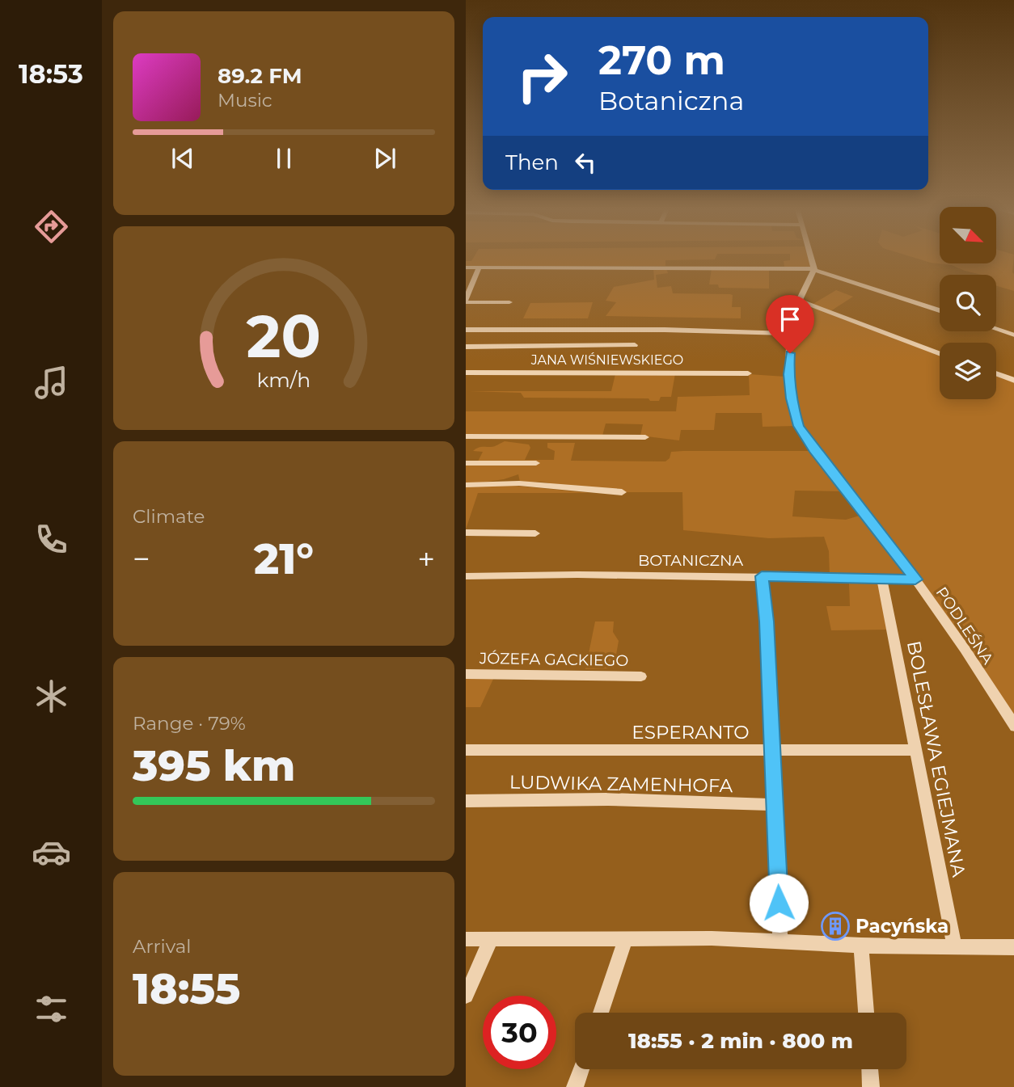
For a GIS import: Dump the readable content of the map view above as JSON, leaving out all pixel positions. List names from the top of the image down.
{
  "streets": {
    "street": [
      "JANA WIŚNIEWSKIEGO",
      "BOTANICZNA",
      "PODLEŚNA",
      "JÓZEFA GACKIEGO",
      "ESPERANTO",
      "BOLESŁAWA EGIEJMANA",
      "LUDWIKA ZAMENHOFA"
    ]
  },
  "crossings": [
    ["BOTANICZNA", "PODLEŚNA"],
    ["BOTANICZNA", "BOLESŁAWA EGIEJMANA"],
    ["ESPERANTO", "BOLESŁAWA EGIEJMANA"]
  ],
  "places": {
    "building": ["Pacyńska"]
  },
  "north": "bottom right",
  "page": {
    "tabs": "18:53",
    "turn": ["270 m", "Botaniczna"],
    "song": ["89.2 FM", "Music"],
    "then": "Then",
    "tile": [
      "Climate",
      ["Range · 79%", "395 km"],
      ["Arrival", "18:55"]
    ],
    "heat": ["−", "21°", "+"],
    "limit": "30",
    "trip": "18:55 · 2 min · 800 m",
    "gauge": ["20", "km/h"]
  }
}
